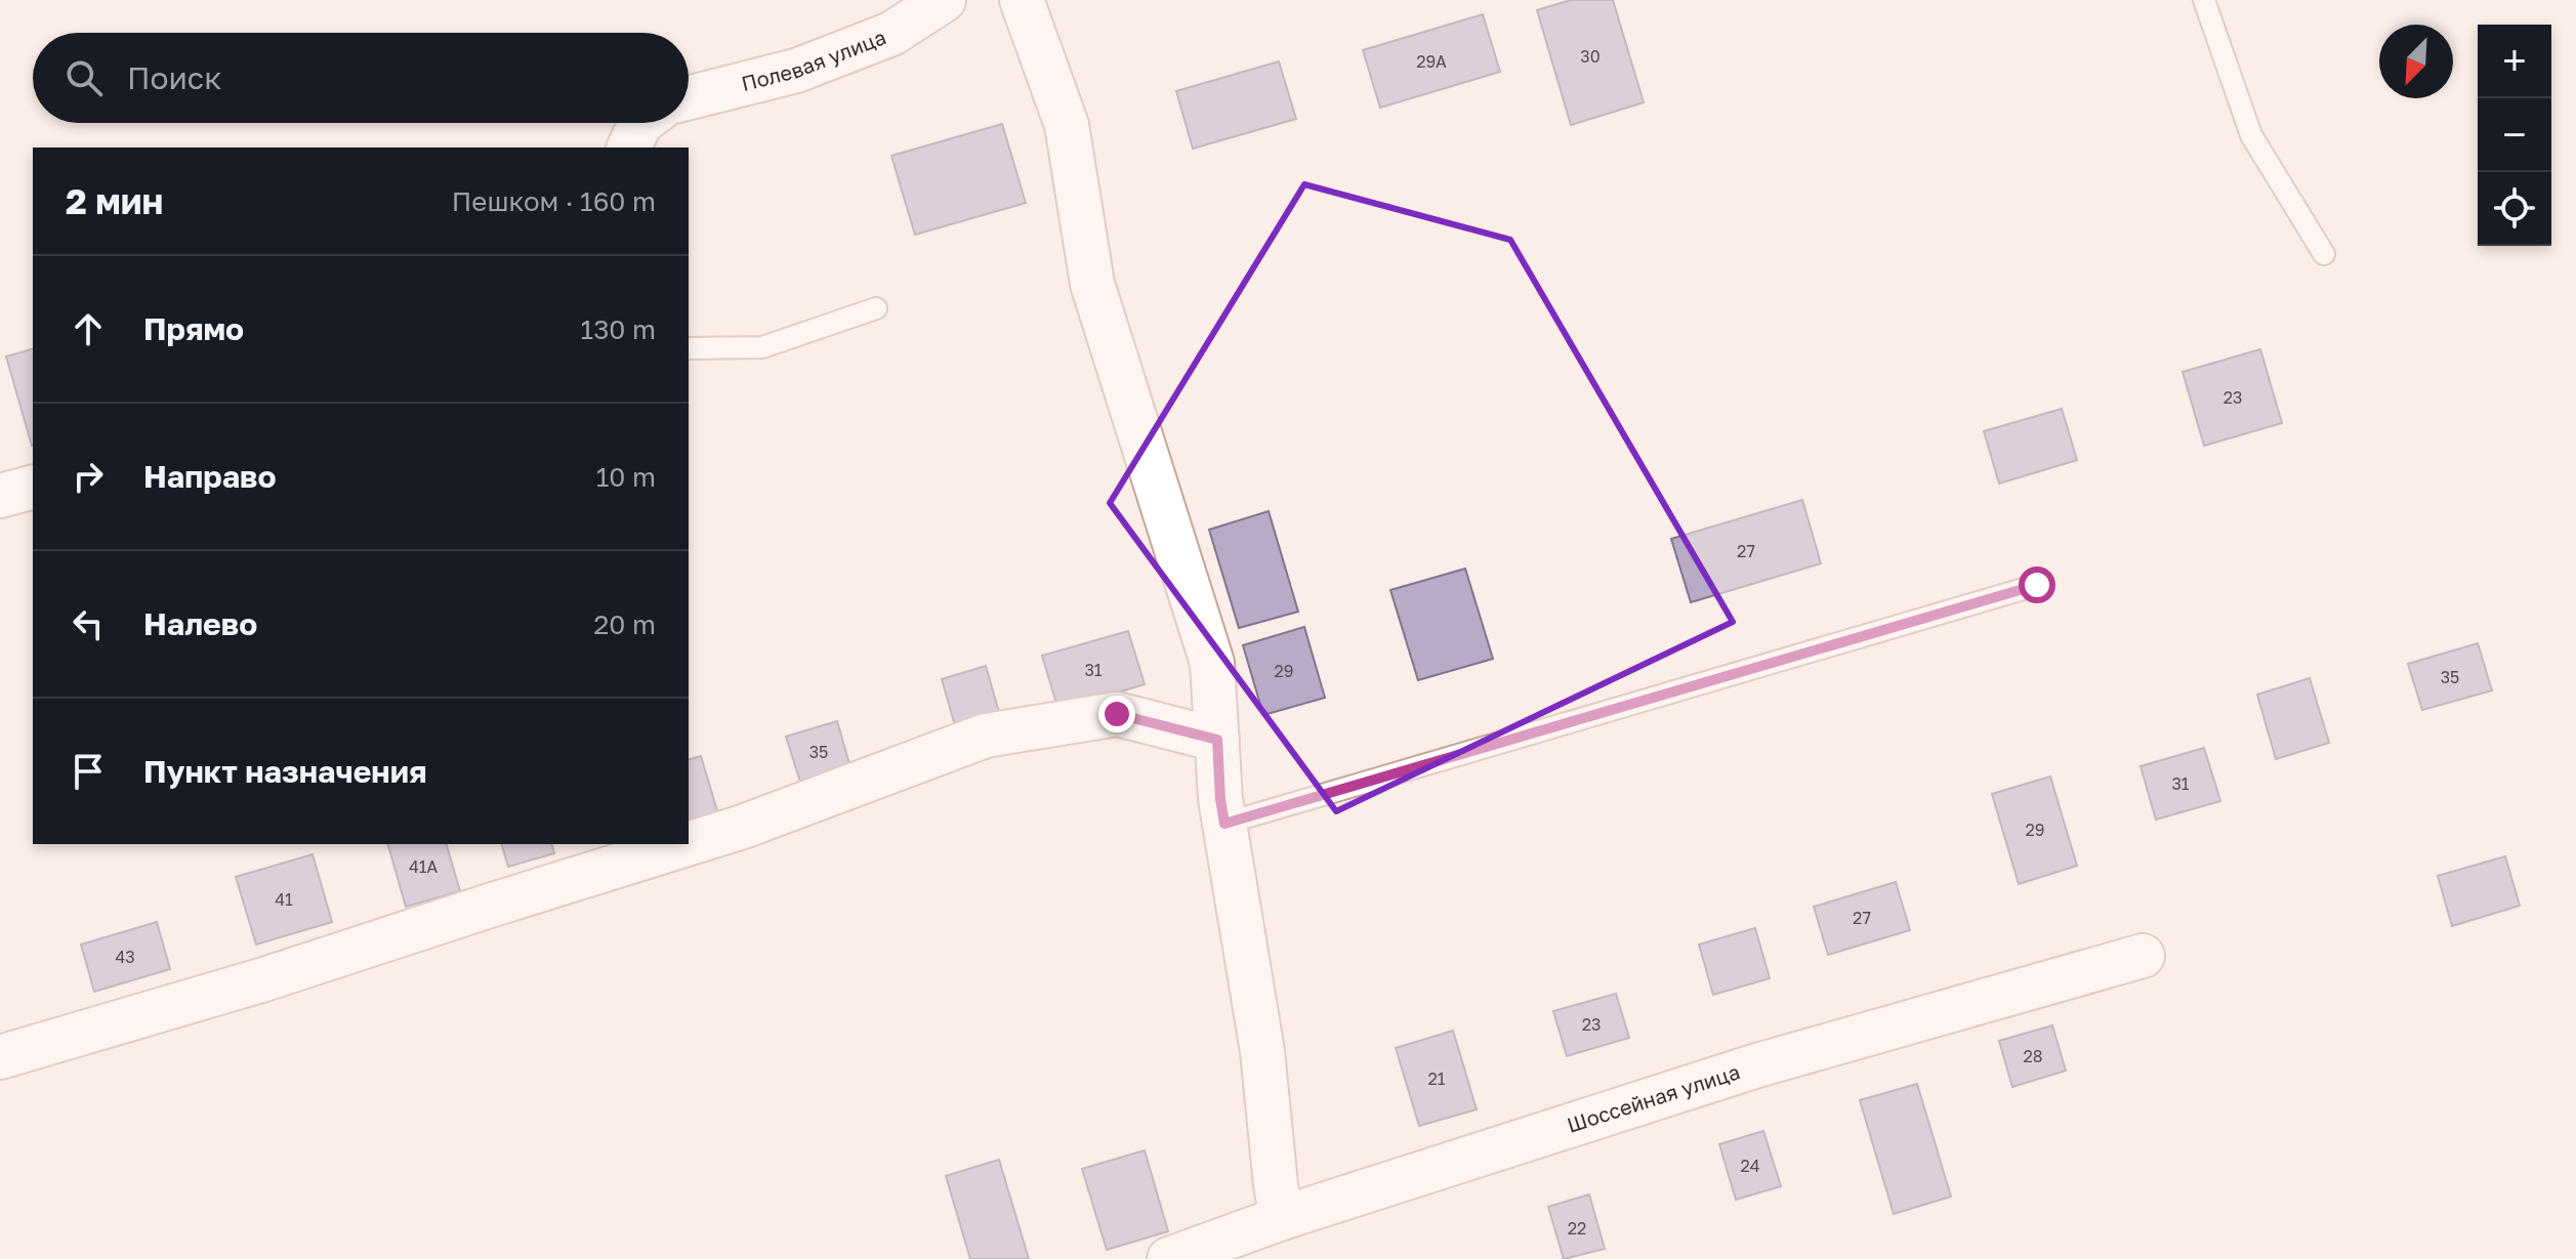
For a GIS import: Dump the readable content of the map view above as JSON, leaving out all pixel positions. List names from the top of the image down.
{
  "streets": {
    "street": ["Полевая улица", "Шоссейная улица"]
  },
  "house_numbers": [
    "30",
    "29А",
    "23",
    "27",
    "31",
    "29",
    "35",
    "35",
    "31",
    "29",
    "41А",
    "41",
    "27",
    "43",
    "23",
    "28",
    "21",
    "24",
    "22"
  ],
  "north": "bottom left",
  "page": {
    "map_buttons": ["+", "−"],
    "search": "Поиск",
    "heading": ["2 мин", "Пешком · 160 m"],
    "list": [
      ["Прямо", "130 m"],
      ["Направо", "10 m"],
      ["Налево", "20 m"],
      "Пункт назначения"
    ]
  }
}
